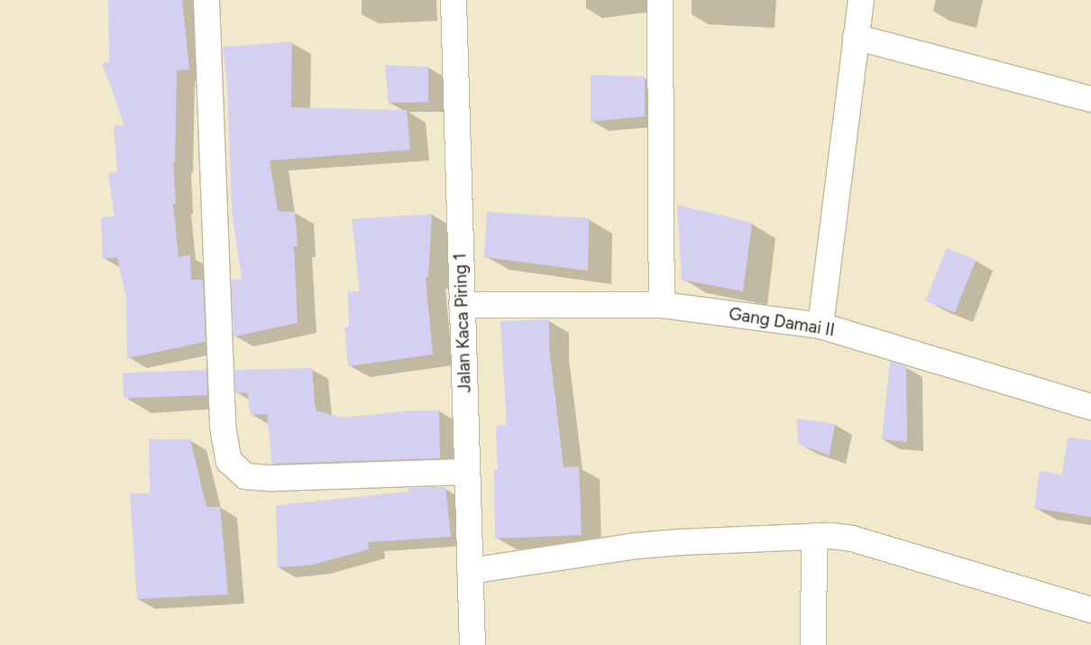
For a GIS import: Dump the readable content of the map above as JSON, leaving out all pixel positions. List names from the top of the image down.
{
  "streets": {
    "street": ["Gang Damai II", "Jalan Kaca Piring 1"]
  },
  "crossings": [
    ["Gang Damai II", "Jalan Kaca Piring 1"]
  ]
}
